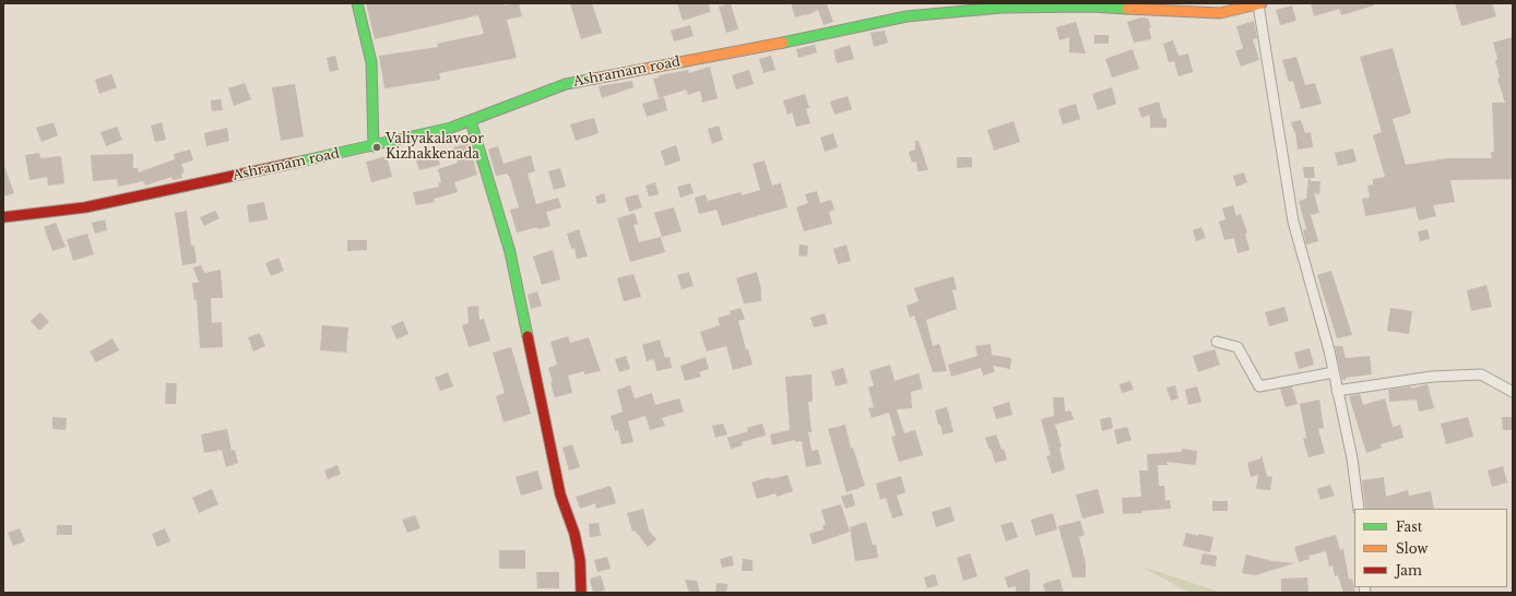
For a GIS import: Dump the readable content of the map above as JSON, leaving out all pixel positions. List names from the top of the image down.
{
  "streets": {
    "main road": ["Ashramam road"]
  },
  "places": ["Valiyakalavoor Kizhakkenada"],
  "legend": ["Fast", "Slow", "Jam"]
}
